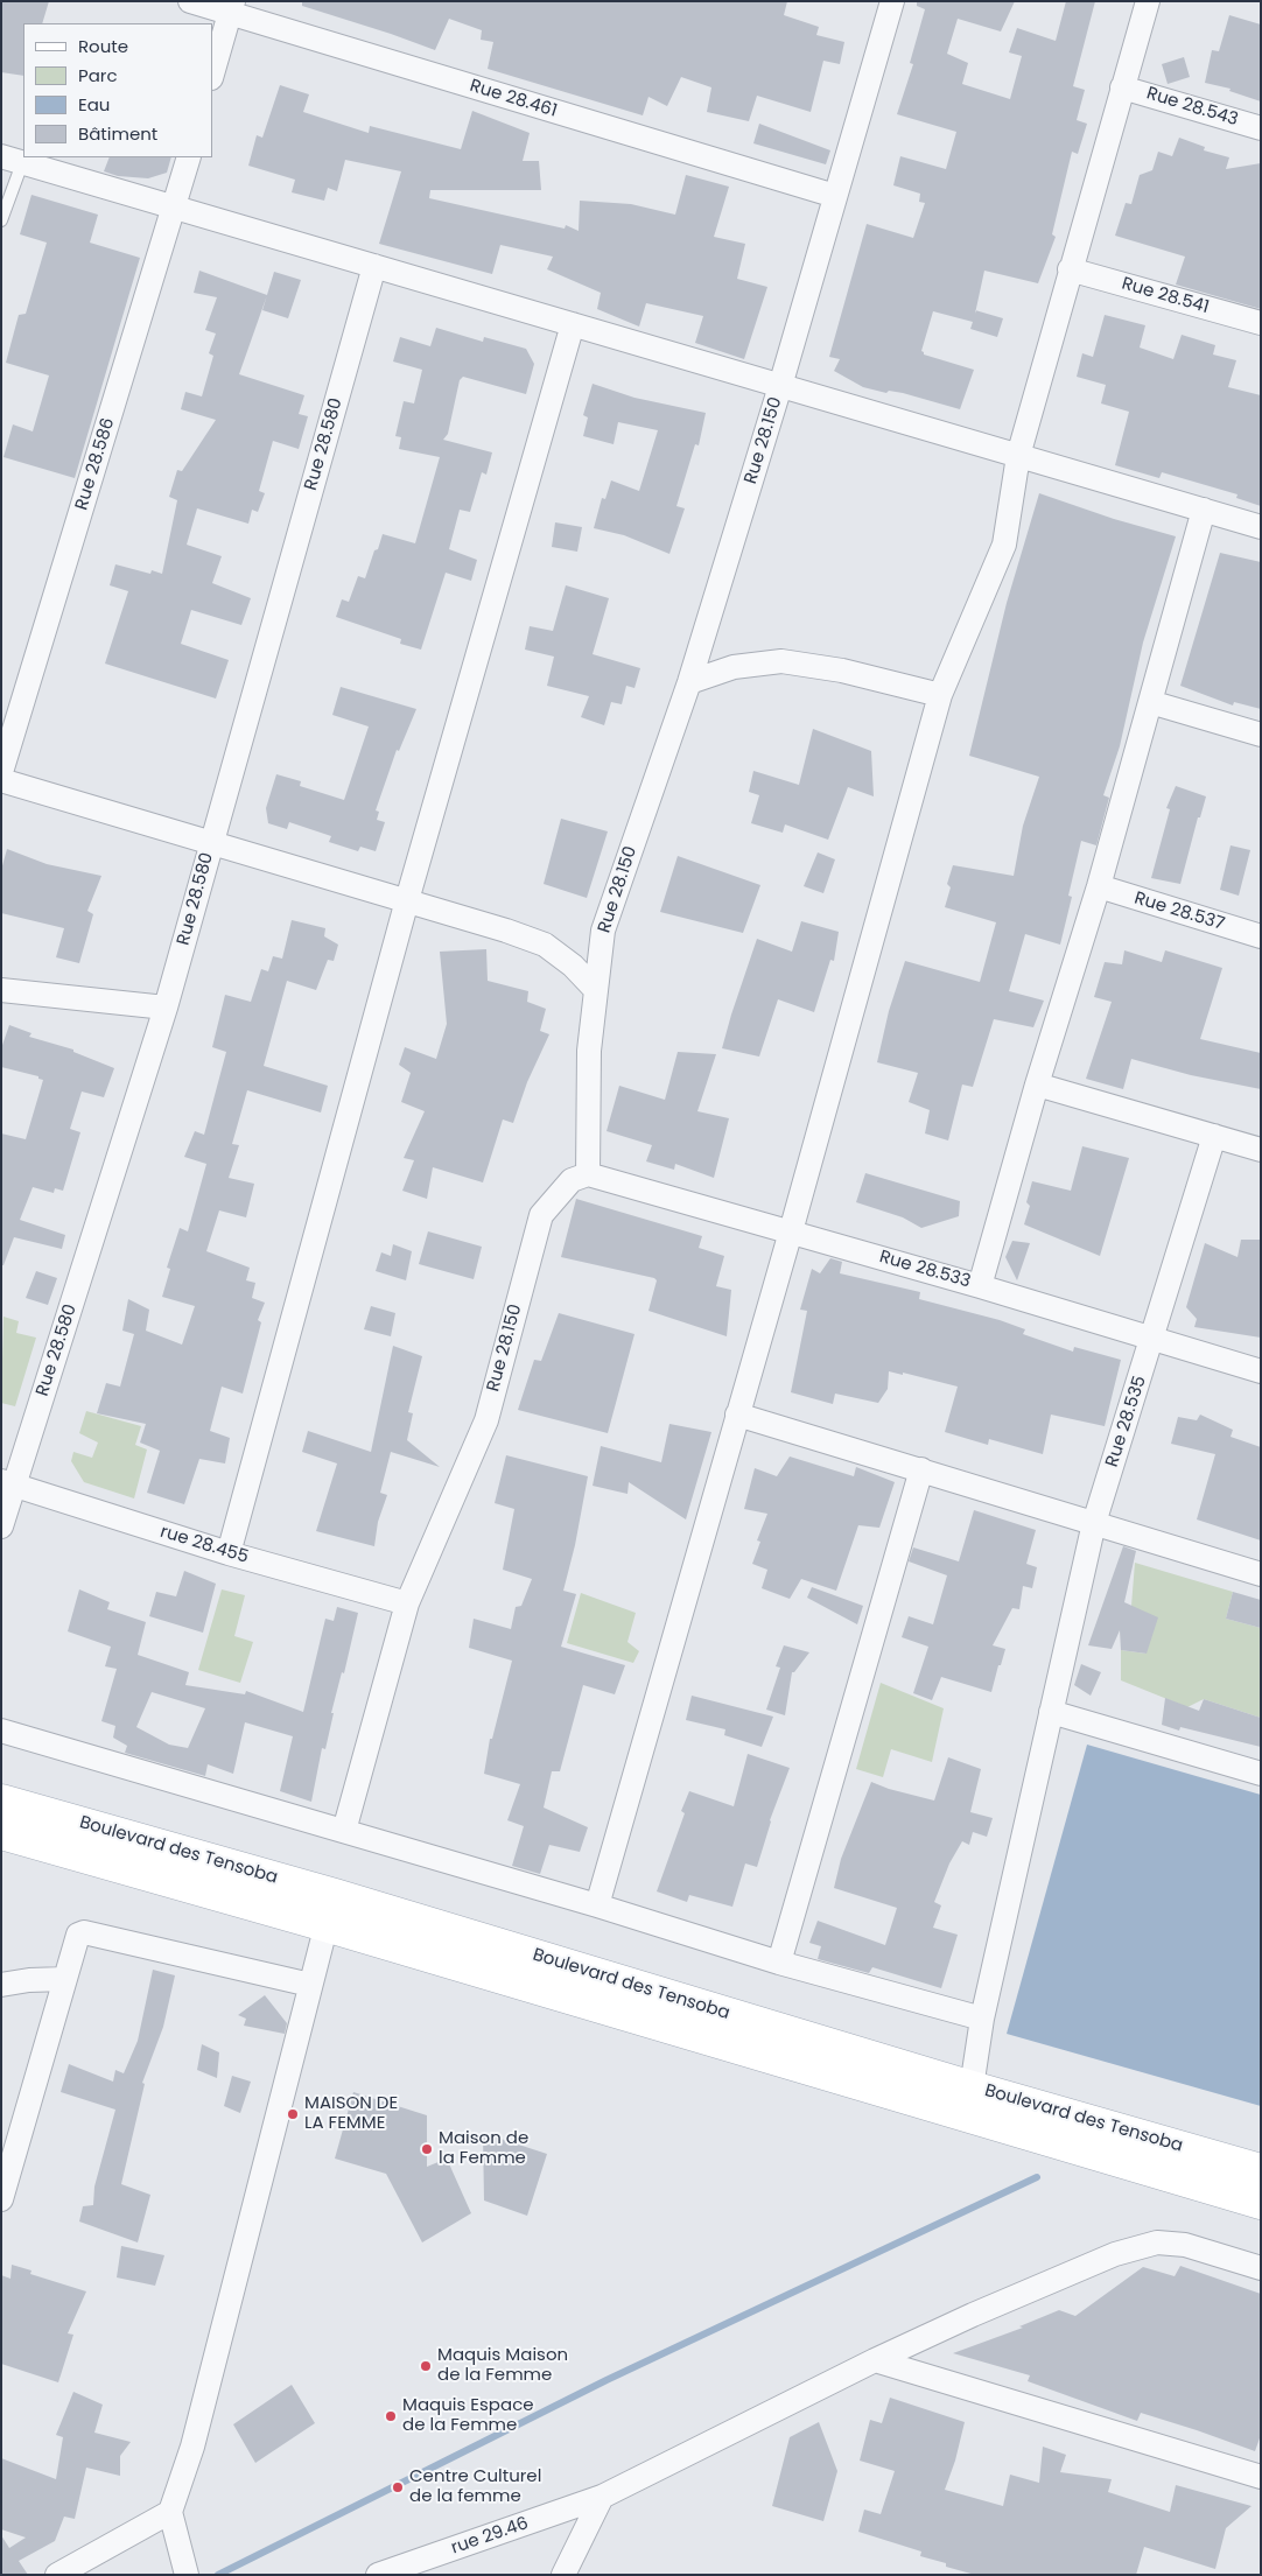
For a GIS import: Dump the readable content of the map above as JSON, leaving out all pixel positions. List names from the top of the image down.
{
  "streets": {
    "main road": ["Boulevard des Tensoba"],
    "street": [
      "Rue 28.461",
      "Rue 28.543",
      "Rue 28.541",
      "Rue 28.150",
      "Rue 28.580",
      "Rue 28.586",
      "Rue 28.537",
      "Rue 28.533",
      "Rue 28.535",
      "rue 28.455",
      "rue 29.46"
    ]
  },
  "crossings": [
    ["Rue 28.461", "Rue 28.150"],
    ["Rue 28.150", "Rue 28.533"],
    ["Rue 28.150", "rue 28.455"],
    ["Rue 28.580", "rue 28.455"],
    ["Rue 28.533", "Rue 28.535"],
    ["Rue 28.535", "Boulevard des Tensoba"]
  ],
  "places": [
    "MAISON DE LA FEMME",
    "Maison de la Femme",
    "Maquis Maison de la Femme",
    "Maquis Espace de la Femme",
    "Centre Culturel de la femme"
  ],
  "legend": [
    "Route",
    "Parc",
    "Eau",
    "Bâtiment"
  ]
}
